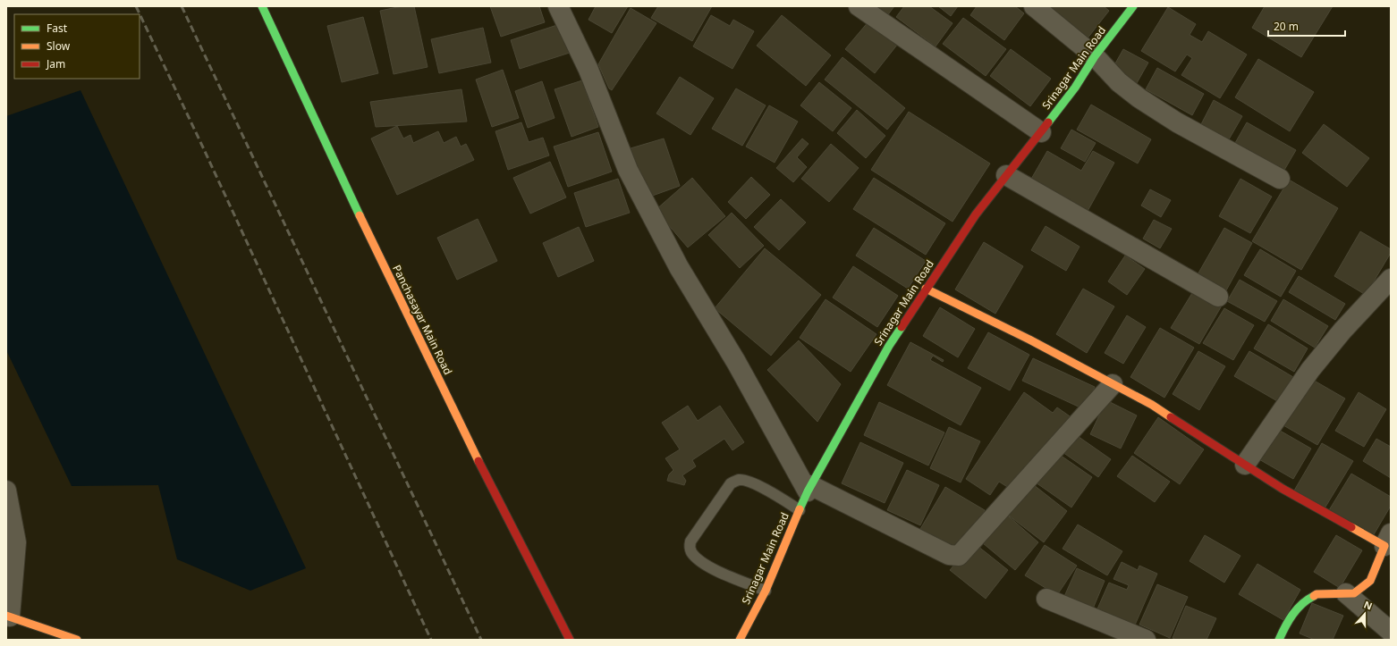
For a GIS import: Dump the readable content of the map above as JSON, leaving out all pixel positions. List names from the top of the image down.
{
  "streets": {
    "street": ["Srinagar Main Road", "Panchasayar Main Road"]
  },
  "legend": ["Fast", "Slow", "Jam"],
  "scale_bar": "20 m",
  "north": "top"
}
